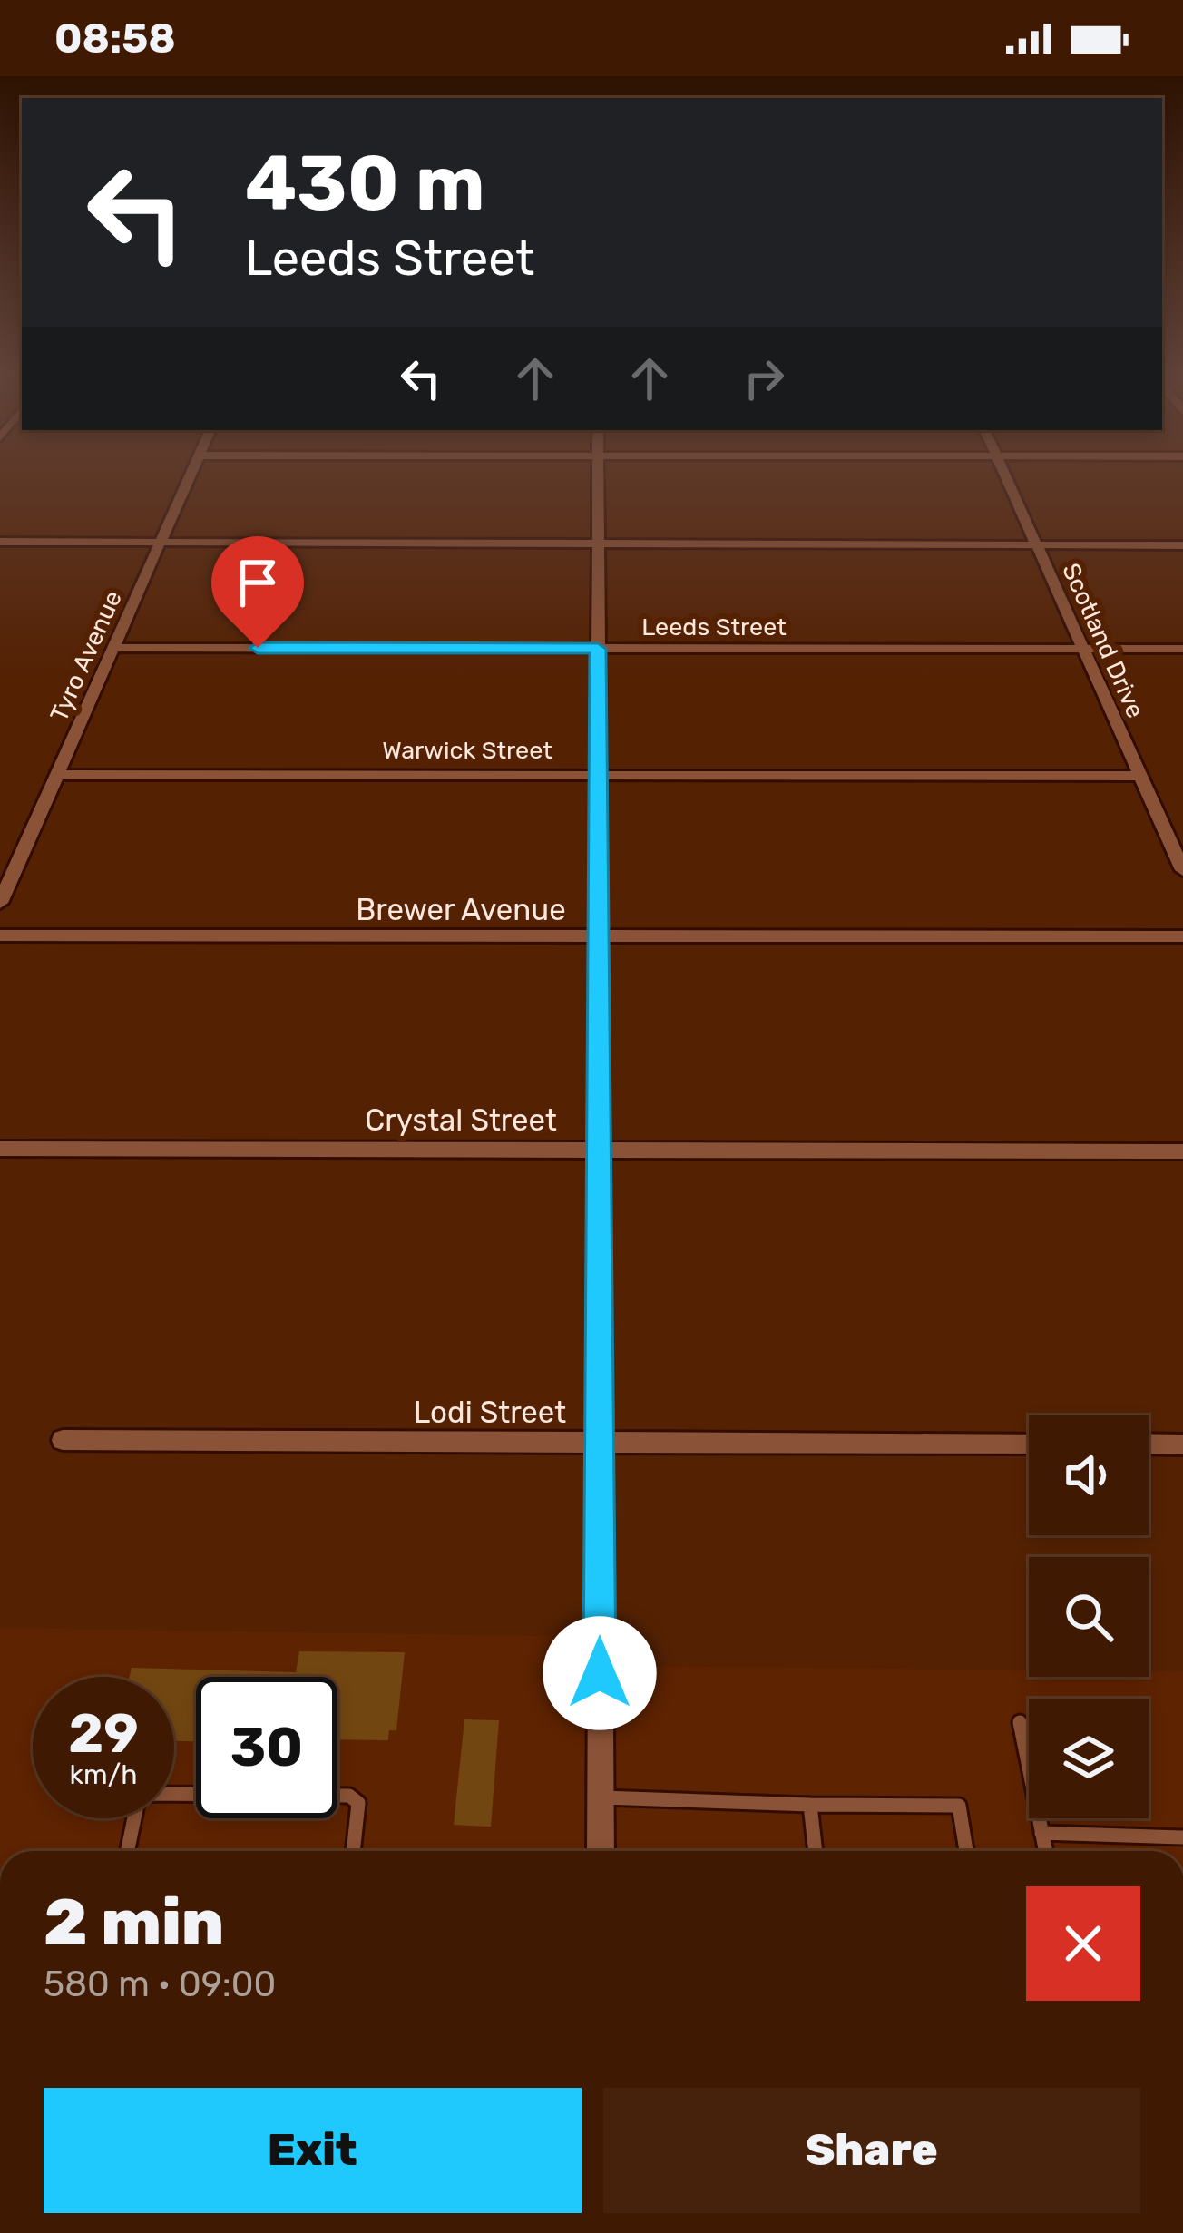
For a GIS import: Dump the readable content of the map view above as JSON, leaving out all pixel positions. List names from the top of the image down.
{
  "streets": {
    "street": [
      "Leeds Street",
      "Scotland Drive",
      "Tyro Avenue",
      "Warwick Street",
      "Brewer Avenue",
      "Crystal Street",
      "Lodi Street"
    ]
  },
  "crossings": [
    ["Leeds Street", "Scotland Drive"],
    ["Leeds Street", "Tyro Avenue"],
    ["Scotland Drive", "Warwick Street"],
    ["Tyro Avenue", "Warwick Street"]
  ],
  "page": {
    "status": "08:58",
    "turn": ["430 m", "Leeds Street"],
    "speed": "29 km/h",
    "limit": "30",
    "heading": ["2 min", "580 m · 09:00"],
    "buttons": ["Exit", "Share"]
  }
}
